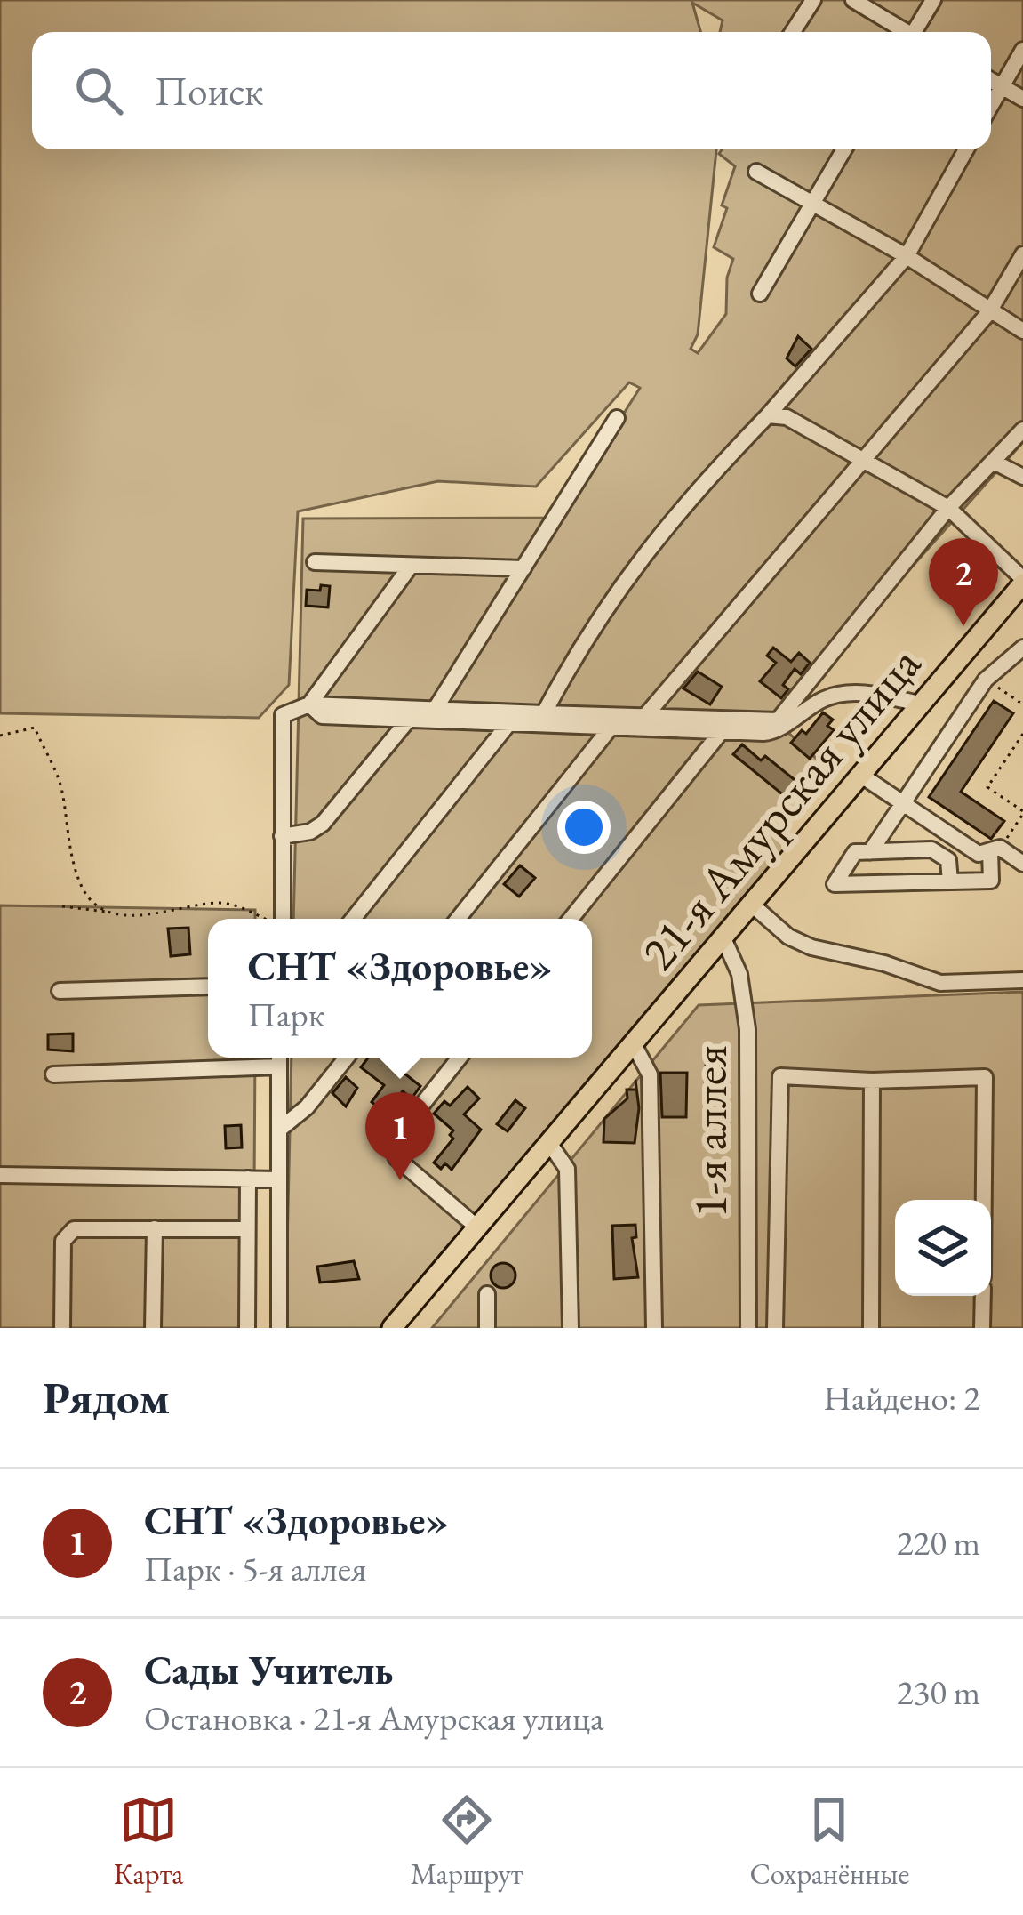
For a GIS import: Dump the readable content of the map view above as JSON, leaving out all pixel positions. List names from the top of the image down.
{
  "streets": {
    "main road": ["21-я Амурская улица"],
    "street": ["1-я аллея"]
  },
  "crossings": [
    ["21-я Амурская улица", "1-я аллея"]
  ],
  "page": {
    "search": "Поиск",
    "pins": ["2", "1"],
    "popup": ["СНТ «Здоровье»", "Парк"],
    "heading": ["Рядом", "Найдено: 2"],
    "list": [
      {
        "mark": "1",
        "name": "СНТ «Здоровье»",
        "note": "Парк · 5-я аллея",
        "value": "220 m"
      },
      {
        "mark": "2",
        "name": "Сады Учитель",
        "note": "Остановка · 21-я Амурская улица",
        "value": "230 m"
      }
    ],
    "nav": ["Карта", "Маршрут", "Сохранённые"]
  }
}
